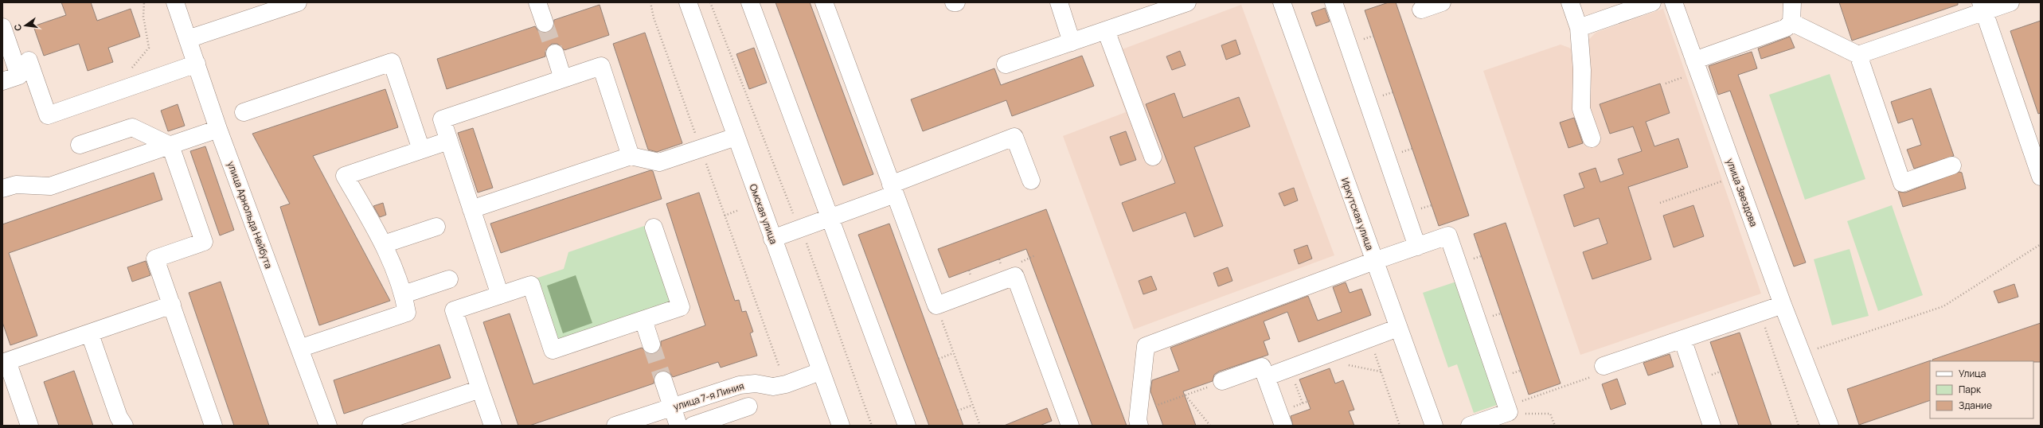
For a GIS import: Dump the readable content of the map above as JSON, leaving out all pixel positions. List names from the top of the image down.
{
  "streets": {
    "street": [
      "улица Звездова",
      "Омская улица",
      "Иркутская улица",
      "улица Арнольда Нейбута",
      "улица 7-я Линия"
    ]
  },
  "crossings": [
    ["Омская улица", "улица 7-я Линия"]
  ],
  "legend": ["Улица", "Парк", "Здание"],
  "north": "left"
}
